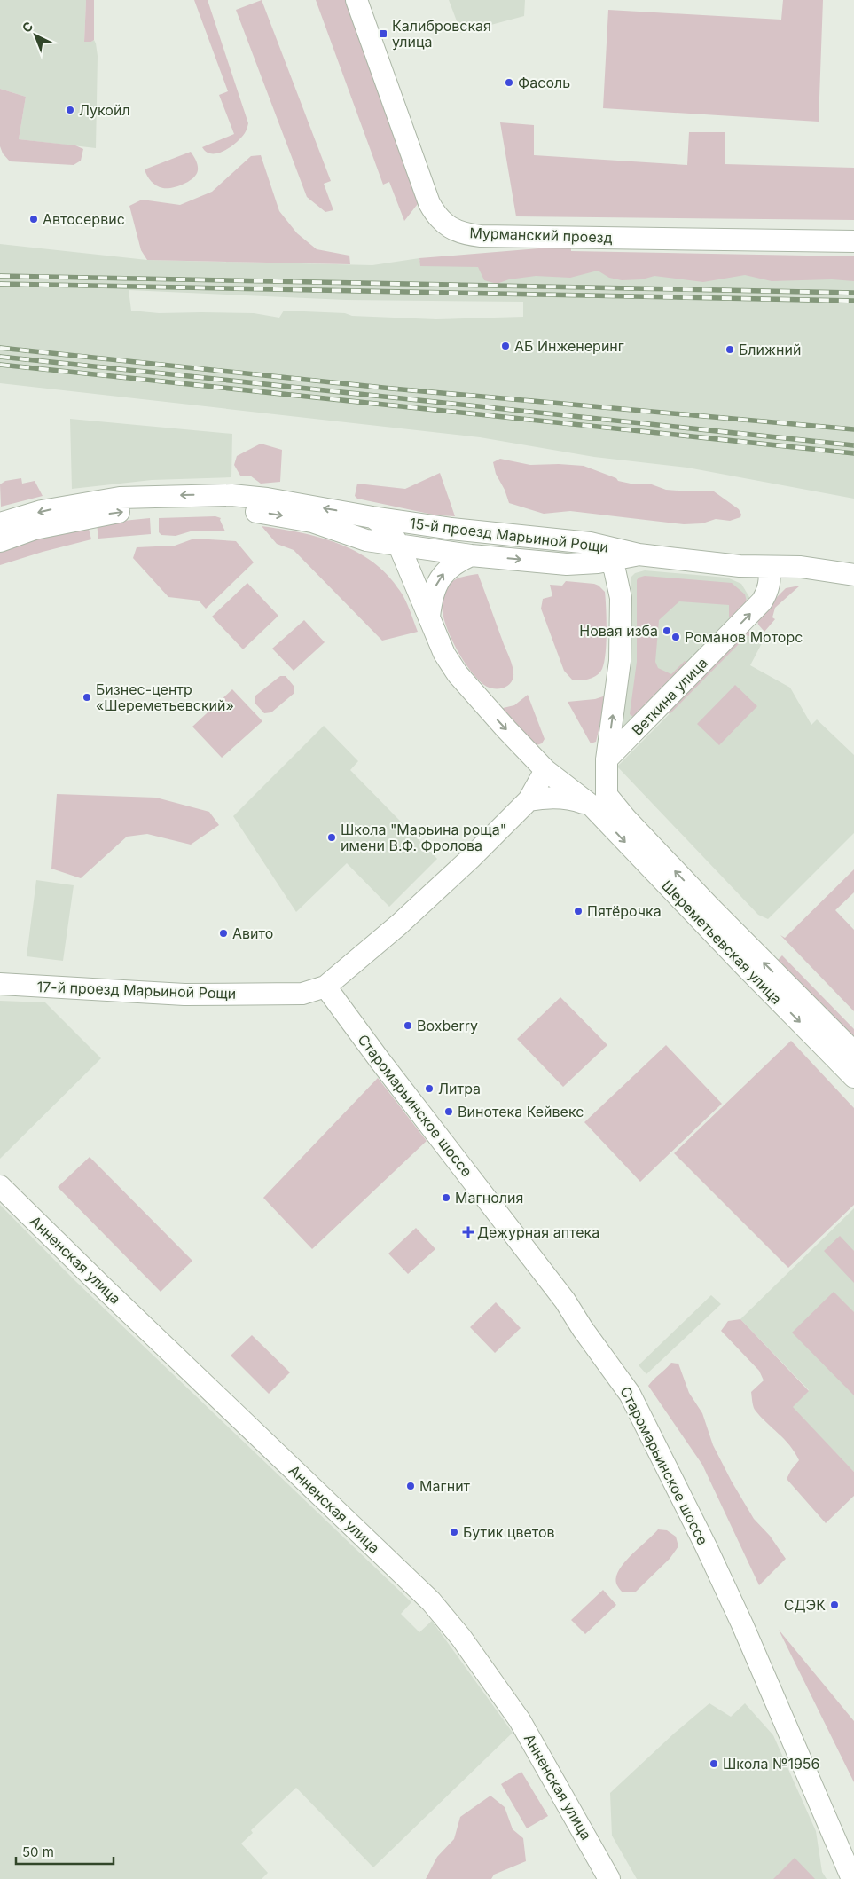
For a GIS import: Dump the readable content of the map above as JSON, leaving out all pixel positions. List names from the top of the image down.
{
  "streets": {
    "street": [
      "Мурманский проезд",
      "15-й проезд Марьиной Рощи",
      "Веткина улица",
      "Шереметьевская улица",
      "17-й проезд Марьиной Рощи",
      "Старомарьинское шоссе",
      "Анненская улица"
    ]
  },
  "crossings": [
    ["17-й проезд Марьиной Рощи", "Старомарьинское шоссе"]
  ],
  "one_way": ["Веткина улица"],
  "places": {
    "transit": ["Калибровская улица"],
    "other": [
      "Фасоль",
      "Лукойл",
      "Автосервис",
      "АБ Инженеринг",
      "Ближний",
      "Новая изба",
      "Романов Моторс",
      "Бизнес-центр «Шереметьевский»",
      "Школа \"Марьина роща\" имени В.Ф. Фролова",
      "Пятёрочка",
      "Авито",
      "Boxberry",
      "Литра",
      "Винотека Кейвекс",
      "Магнолия",
      "Магнит",
      "Бутик цветов",
      "СДЭК",
      "Школа №1956"
    ],
    "health": ["Дежурная аптека"]
  },
  "scale_bar": "50 m",
  "north": "top left"
}
